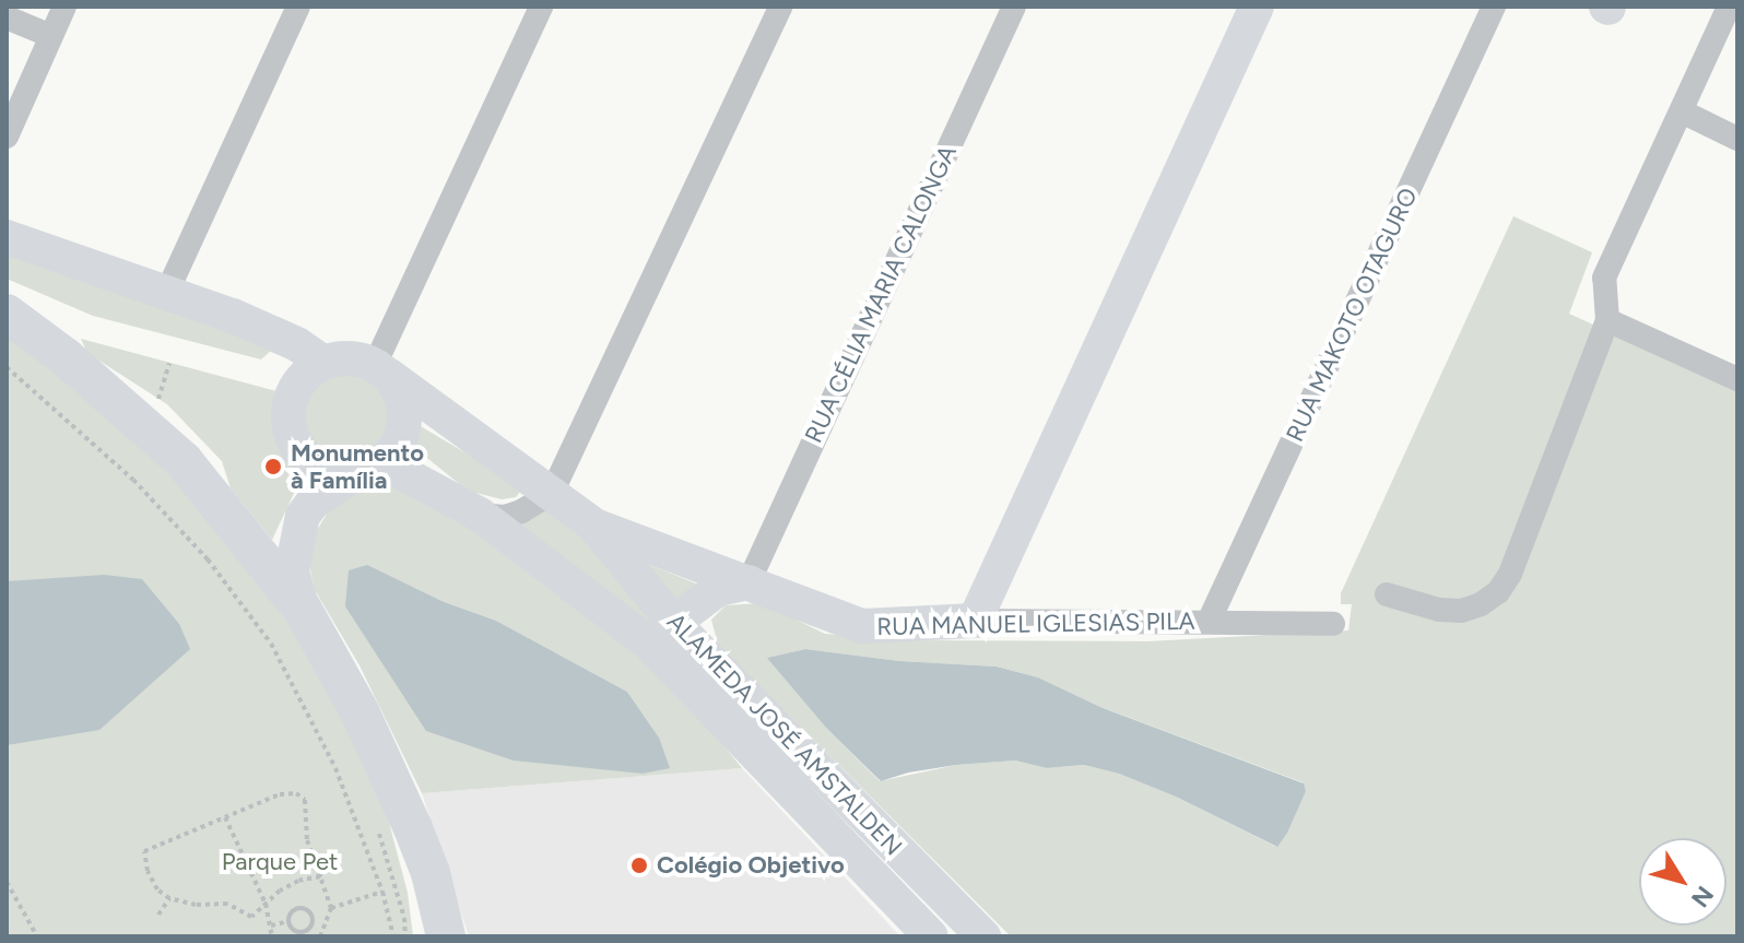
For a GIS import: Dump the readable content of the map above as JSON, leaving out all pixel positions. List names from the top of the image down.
{
  "streets": {
    "street": [
      "RUA CÉLIA MARIA CALONGA",
      "RUA MAKOTO OTAGURO",
      "RUA MANUEL IGLESIAS PILA",
      "ALAMEDA JOSÉ AMSTALDEN"
    ]
  },
  "crossings": [
    ["RUA CÉLIA MARIA CALONGA", "RUA MANUEL IGLESIAS PILA"],
    ["RUA MAKOTO OTAGURO", "RUA MANUEL IGLESIAS PILA"],
    ["RUA MANUEL IGLESIAS PILA", "ALAMEDA JOSÉ AMSTALDEN"]
  ],
  "parks": ["Parque Pet"],
  "places": ["Monumento à Família", "Colégio Objetivo"],
  "north": "bottom right"
}
